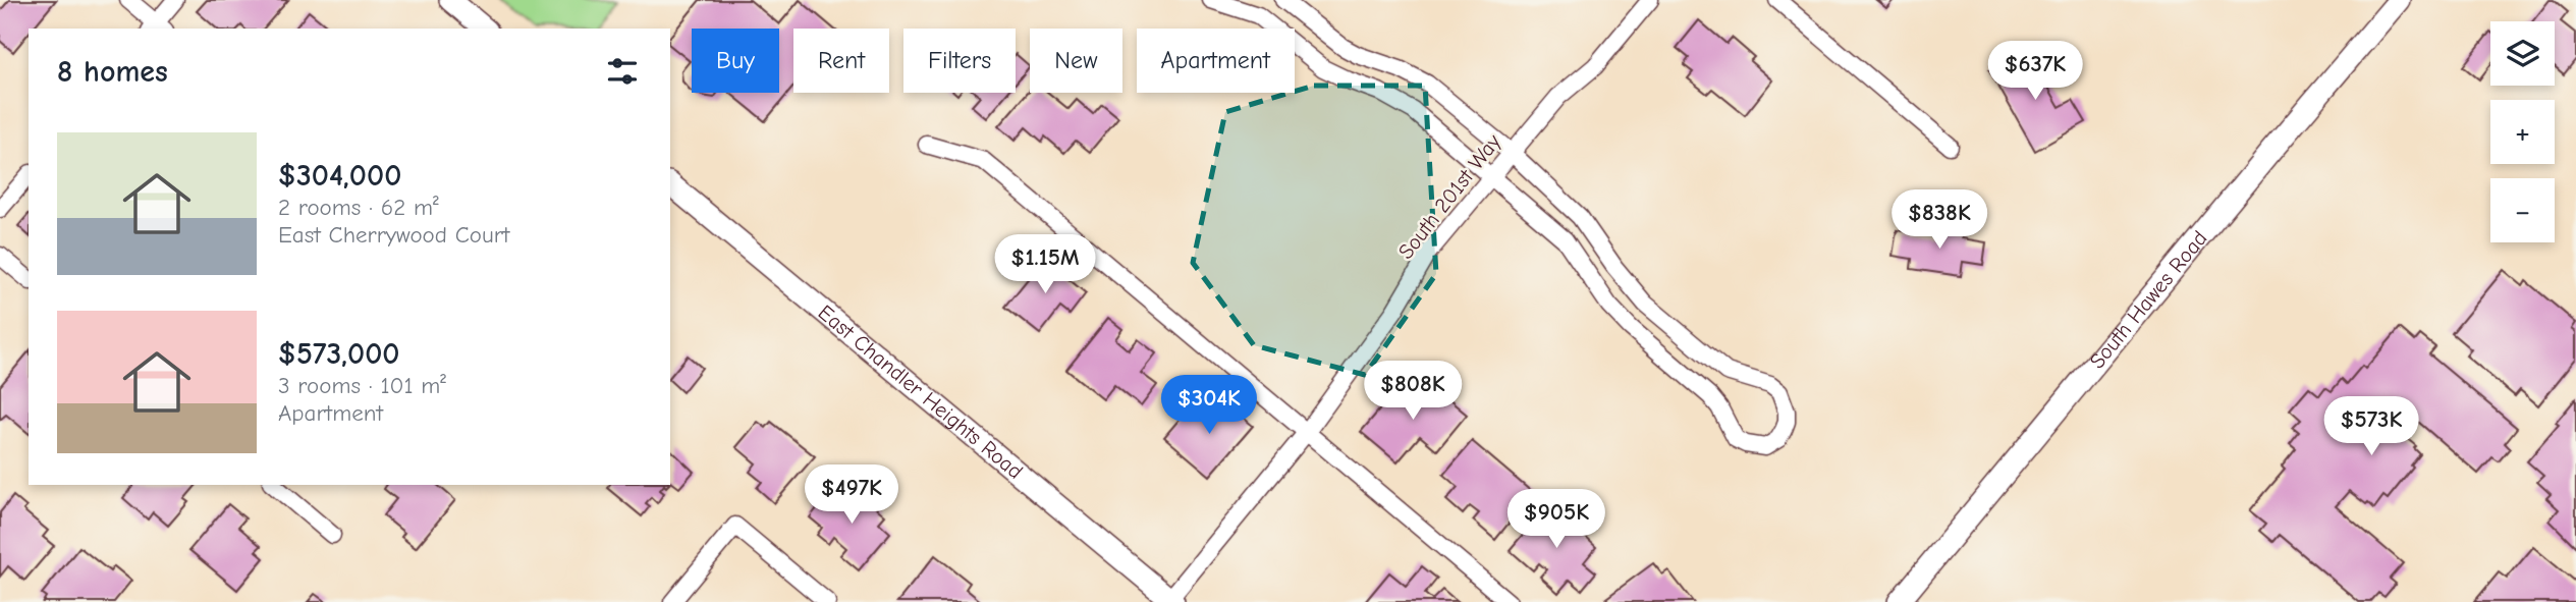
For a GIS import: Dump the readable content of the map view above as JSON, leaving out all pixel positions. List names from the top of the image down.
{
  "streets": {
    "main road": ["South Hawes Road", "East Chandler Heights Road"],
    "street": ["South 201st Way"]
  },
  "crossings": [
    ["South 201st Way", "East Chandler Heights Road"]
  ],
  "page": {
    "map_buttons": ["+", "−"],
    "chip": [
      "Buy",
      "Rent",
      "Filters",
      "New",
      "Apartment"
    ],
    "heading": "8 homes",
    "price": [
      "$637K",
      "$838K",
      "$1.15M",
      "$808K",
      "$304K",
      "$573K",
      "$497K",
      "$905K"
    ],
    "list": [
      {
        "name": "$304,000",
        "note": "2 rooms · 62 m² · East Cherrywood Court"
      },
      {
        "name": "$573,000",
        "note": "3 rooms · 101 m² · Apartment"
      }
    ]
  }
}
